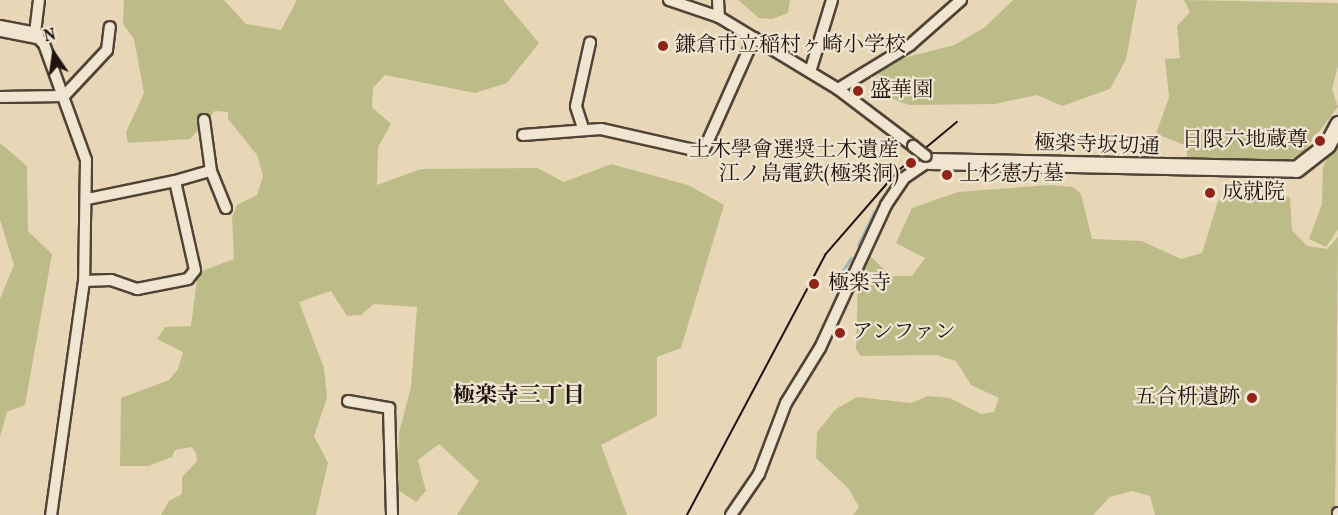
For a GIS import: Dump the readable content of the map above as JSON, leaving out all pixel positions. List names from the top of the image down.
{
  "streets": {
    "street": ["極楽寺坂切通"]
  },
  "districts": ["極楽寺三丁目"],
  "places": [
    "鎌倉市立稲村ヶ崎小学校",
    "盛華園",
    "日限六地蔵尊",
    "土木學會選奨土木遺産 江ノ島電鉄(極楽洞)",
    "上杉憲方墓",
    "成就院",
    "極楽寺",
    "アンファン",
    "五合枡遺跡"
  ],
  "north": "top"
}
